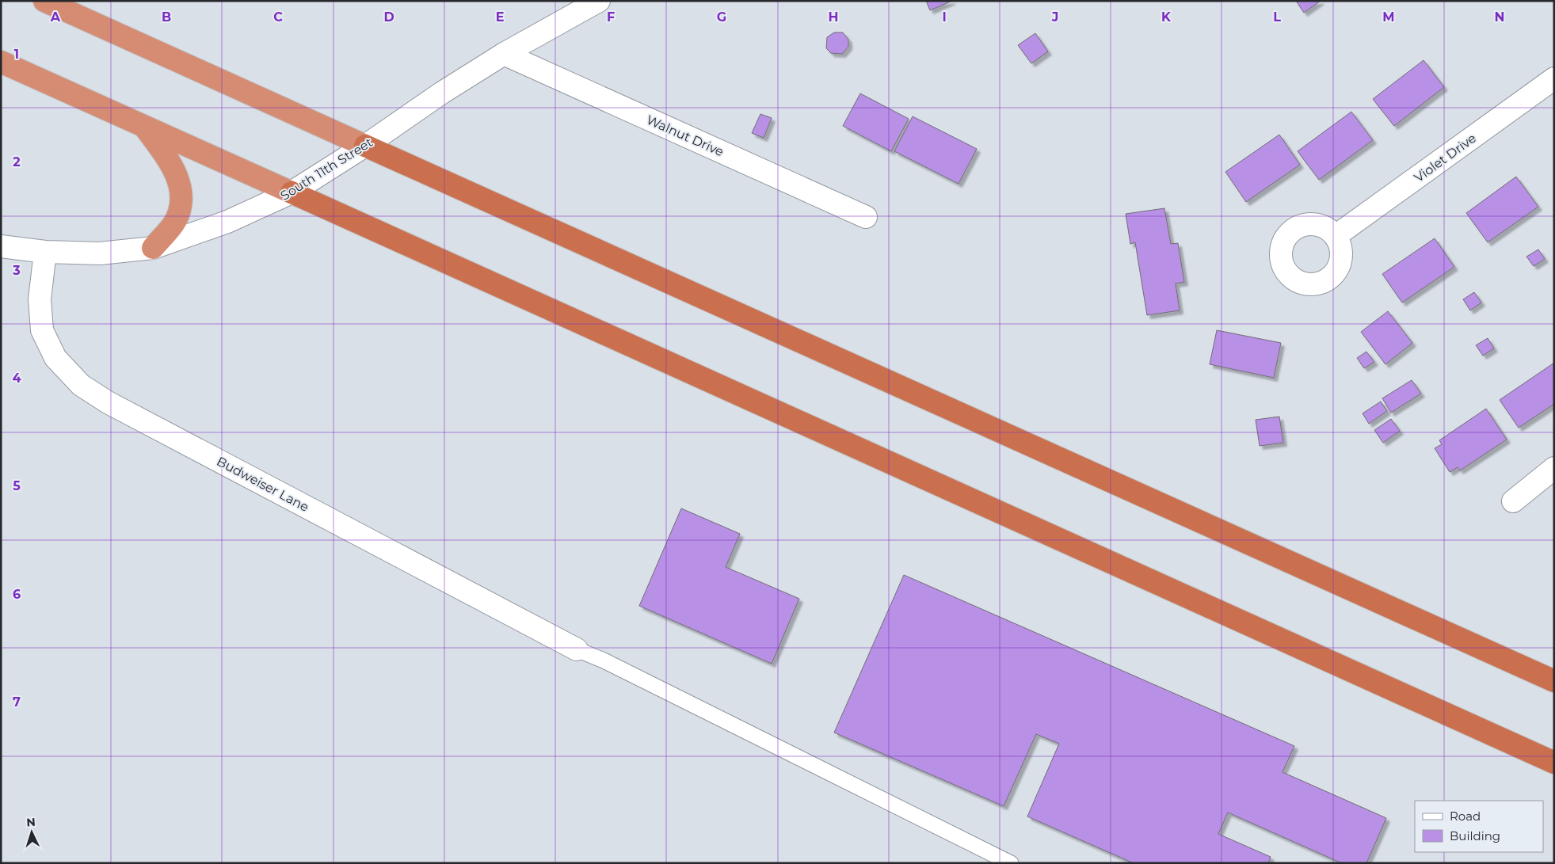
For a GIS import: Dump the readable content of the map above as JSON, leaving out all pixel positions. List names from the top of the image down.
{
  "streets": {
    "street": [
      "Walnut Drive",
      "Violet Drive",
      "South 11th Street",
      "Budweiser Lane"
    ]
  },
  "crossings": [
    ["Walnut Drive", "South 11th Street"],
    ["South 11th Street", "Budweiser Lane"]
  ],
  "legend": ["Road", "Building"],
  "north": "top",
  "grid": {
    "columns": [
      "A",
      "B",
      "C",
      "D",
      "E",
      "F",
      "G",
      "H",
      "I",
      "J",
      "K",
      "L",
      "M",
      "N"
    ],
    "rows": [
      "1",
      "2",
      "3",
      "4",
      "5",
      "6",
      "7"
    ]
  }
}
